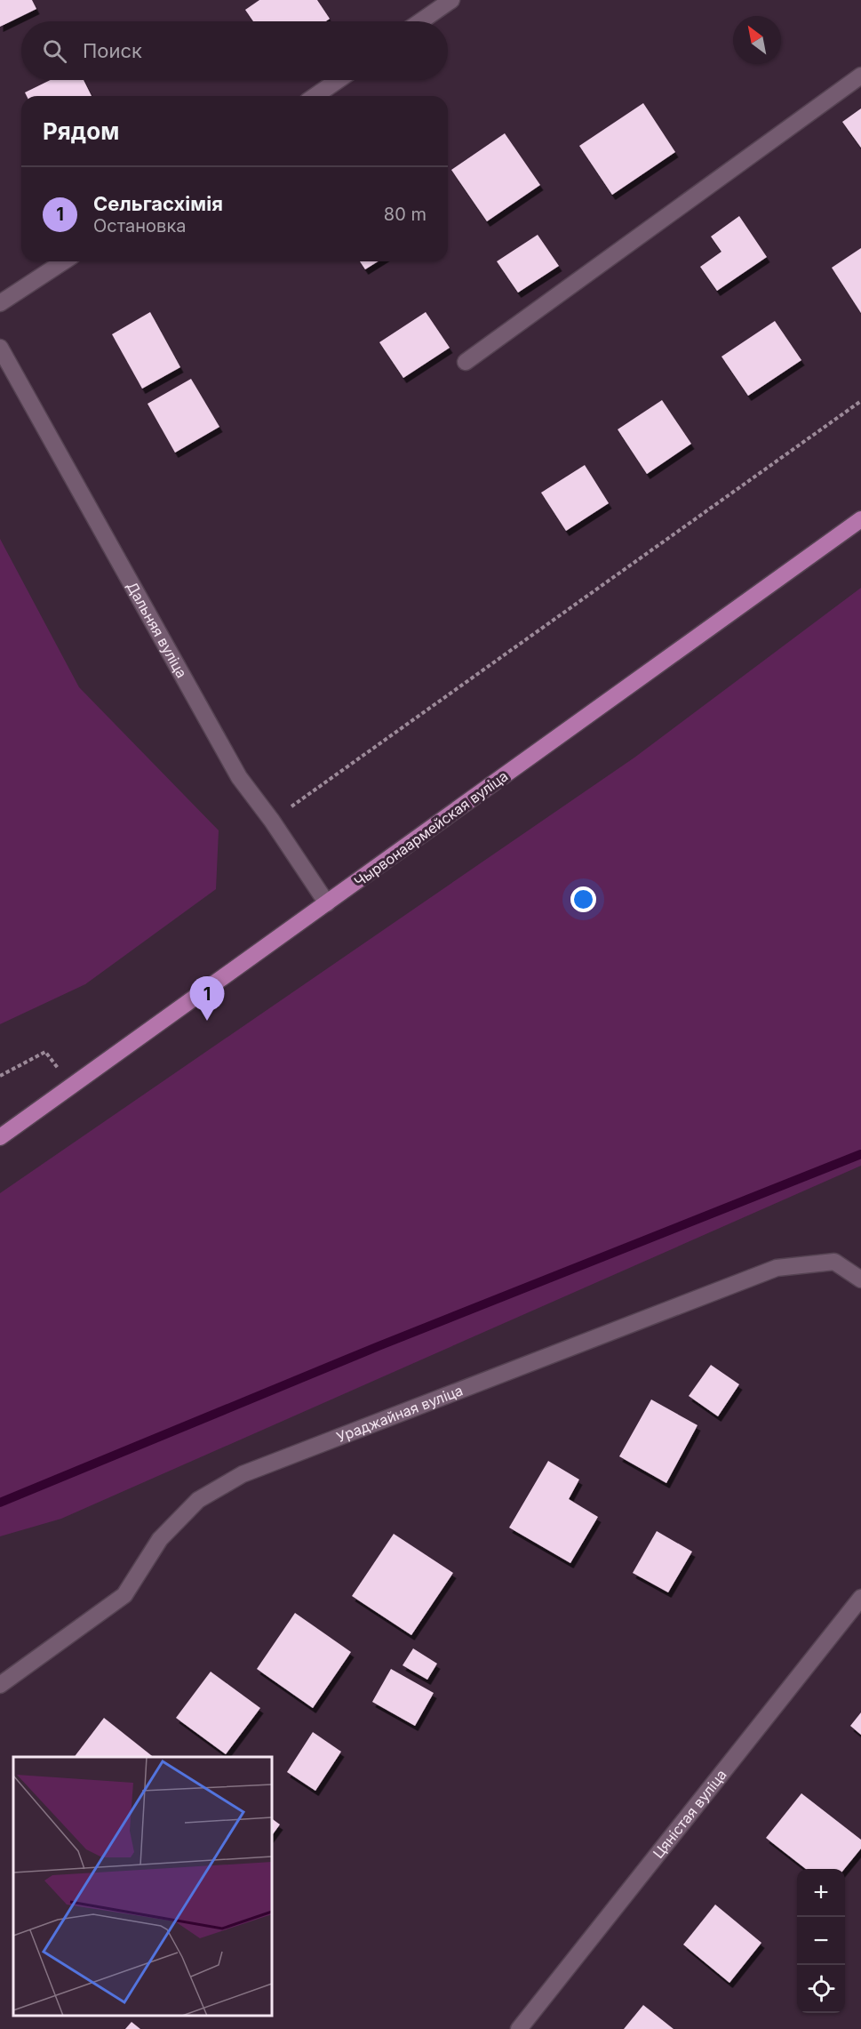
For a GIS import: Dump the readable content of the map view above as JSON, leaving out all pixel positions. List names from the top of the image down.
{
  "streets": {
    "main road": ["Чырвонаармейская вуліца"],
    "street": ["Дальняя вуліца", "Ураджайная вуліца", "Цяністая вуліца"]
  },
  "crossings": [
    ["Дальняя вуліца", "Чырвонаармейская вуліца"]
  ],
  "north": "top left",
  "page": {
    "search": "Поиск",
    "heading": "Рядом",
    "list": [
      {
        "mark": "1",
        "name": "Сельгасхімія",
        "note": "Остановка",
        "value": "80 m"
      }
    ],
    "pins": "1",
    "map_buttons": ["+", "−"]
  }
}
